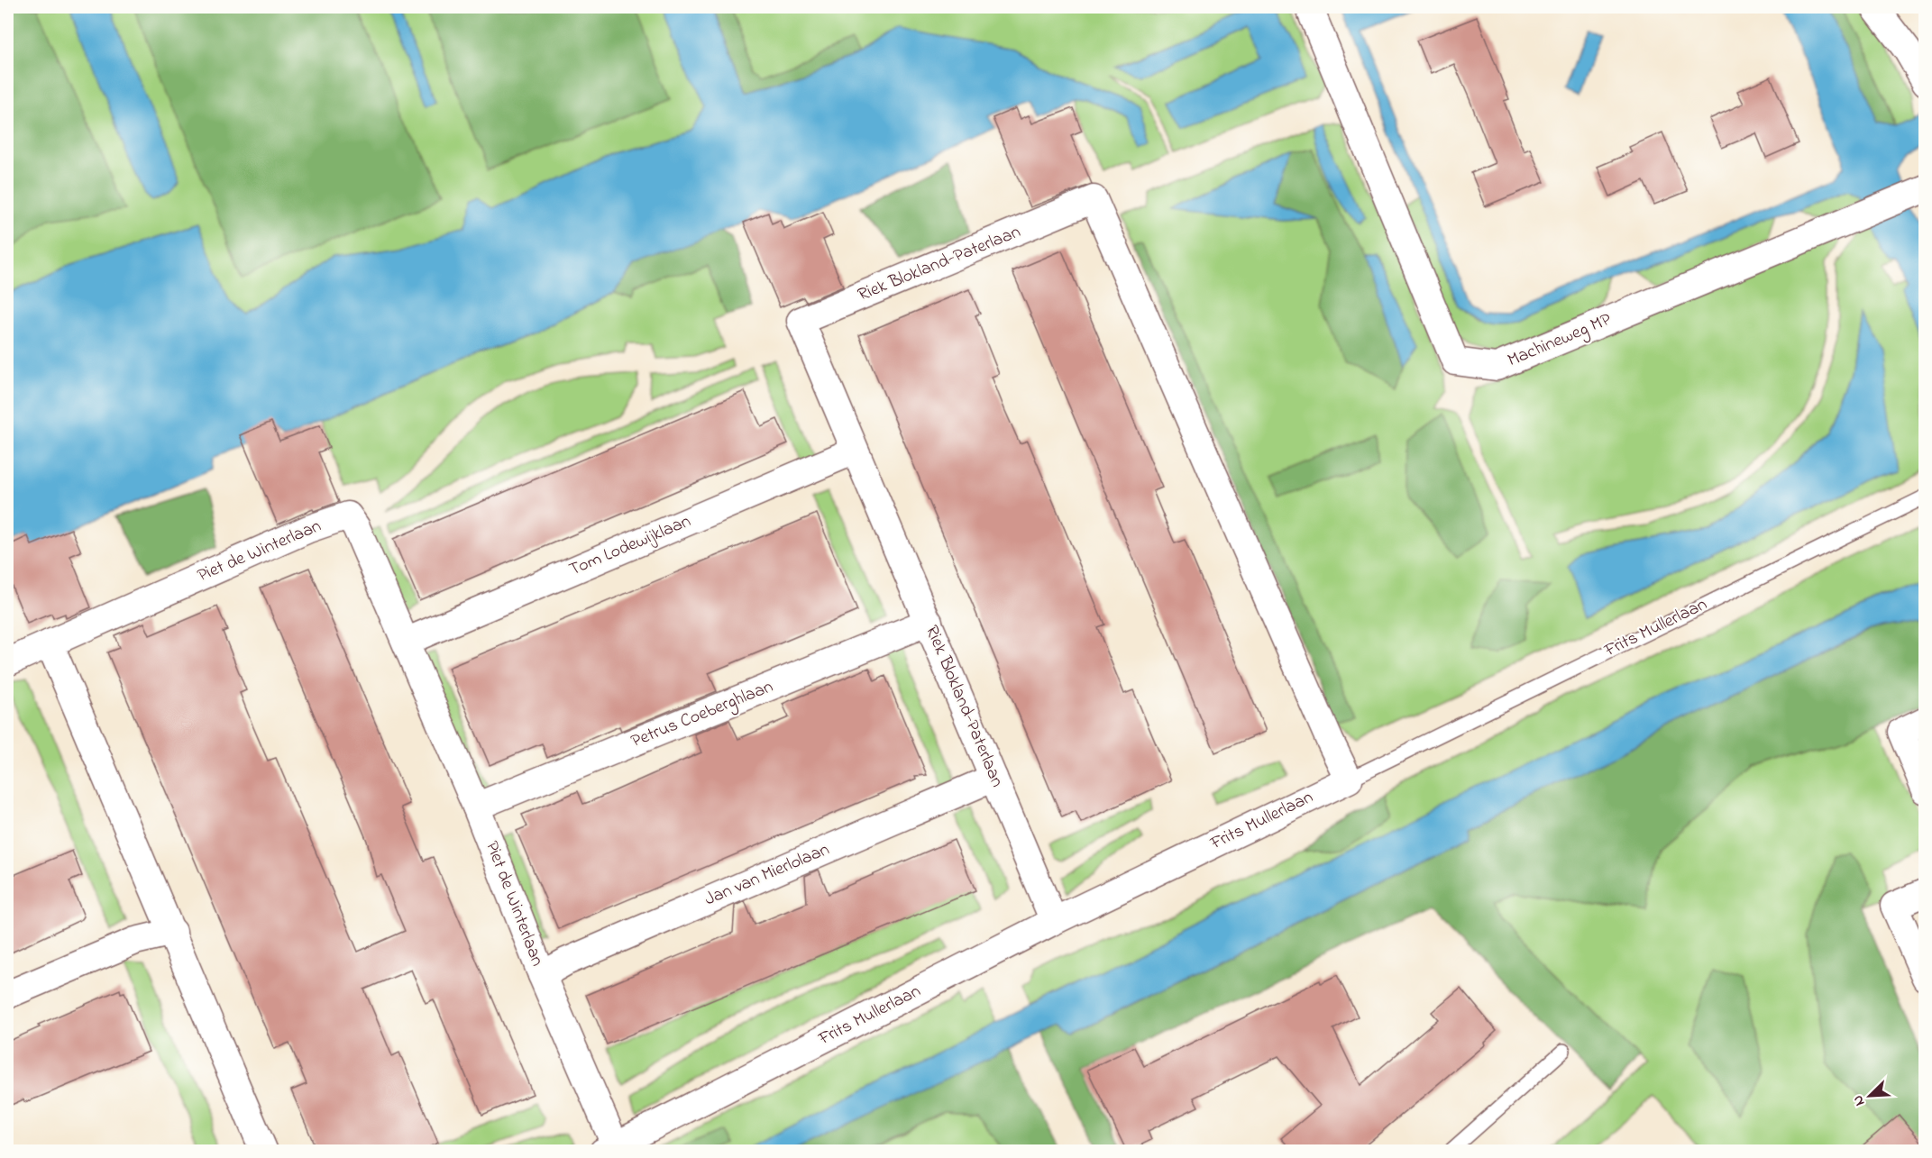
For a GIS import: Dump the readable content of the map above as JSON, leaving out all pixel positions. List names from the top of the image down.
{
  "streets": {
    "street": [
      "Riek Blokland-Paterlaan",
      "Machineweg MP",
      "Tom Lodewijklaan",
      "Piet de Winterlaan",
      "Frits Mullerlaan",
      "Petrus Coeberghlaan",
      "Jan van Mierlolaan"
    ]
  },
  "crossings": [
    ["Riek Blokland-Paterlaan", "Tom Lodewijklaan"],
    ["Riek Blokland-Paterlaan", "Frits Mullerlaan"],
    ["Riek Blokland-Paterlaan", "Petrus Coeberghlaan"],
    ["Riek Blokland-Paterlaan", "Jan van Mierlolaan"],
    ["Tom Lodewijklaan", "Piet de Winterlaan"],
    ["Piet de Winterlaan", "Frits Mullerlaan"],
    ["Piet de Winterlaan", "Petrus Coeberghlaan"],
    ["Piet de Winterlaan", "Jan van Mierlolaan"]
  ],
  "north": "bottom left"
}
